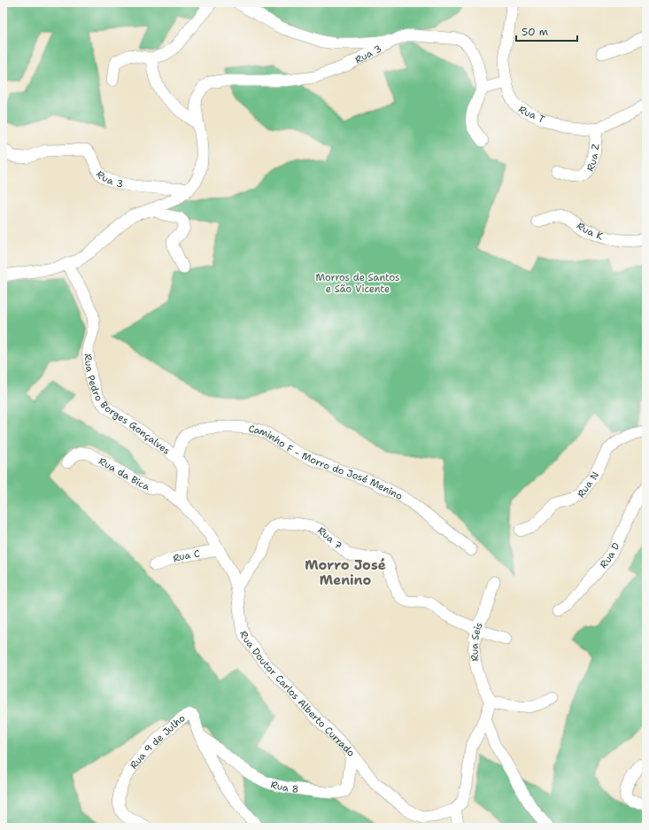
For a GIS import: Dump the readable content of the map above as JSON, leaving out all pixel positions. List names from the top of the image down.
{
  "streets": {
    "street": [
      "Rua 3",
      "Rua T",
      "Rua Z",
      "Rua K",
      "Rua Pedro Borges Gonçalves",
      "Caminho F - Morro do José Menino",
      "Rua da Bica",
      "Rua N",
      "Rua 7",
      "Rua D",
      "Rua C",
      "Rua Seis",
      "Rua Doutor Carlos Alberto Currado",
      "Rua 9 de Julho",
      "Rua 8"
    ]
  },
  "crossings": [
    ["Rua T", "Rua Z"],
    ["Rua Pedro Borges Gonçalves", "Caminho F - Morro do José Menino"],
    ["Rua Pedro Borges Gonçalves", "Rua da Bica"],
    ["Rua Pedro Borges Gonçalves", "Rua Doutor Carlos Alberto Currado"],
    ["Rua da Bica", "Rua Doutor Carlos Alberto Currado"],
    ["Rua 7", "Rua Seis"],
    ["Rua 7", "Rua Doutor Carlos Alberto Currado"],
    ["Rua C", "Rua Doutor Carlos Alberto Currado"],
    ["Rua Doutor Carlos Alberto Currado", "Rua 8"],
    ["Rua 9 de Julho", "Rua 8"]
  ],
  "districts": ["Morro José Menino"],
  "parks": ["Morros de Santos e São Vicente"],
  "scale_bar": "50 m"
}
